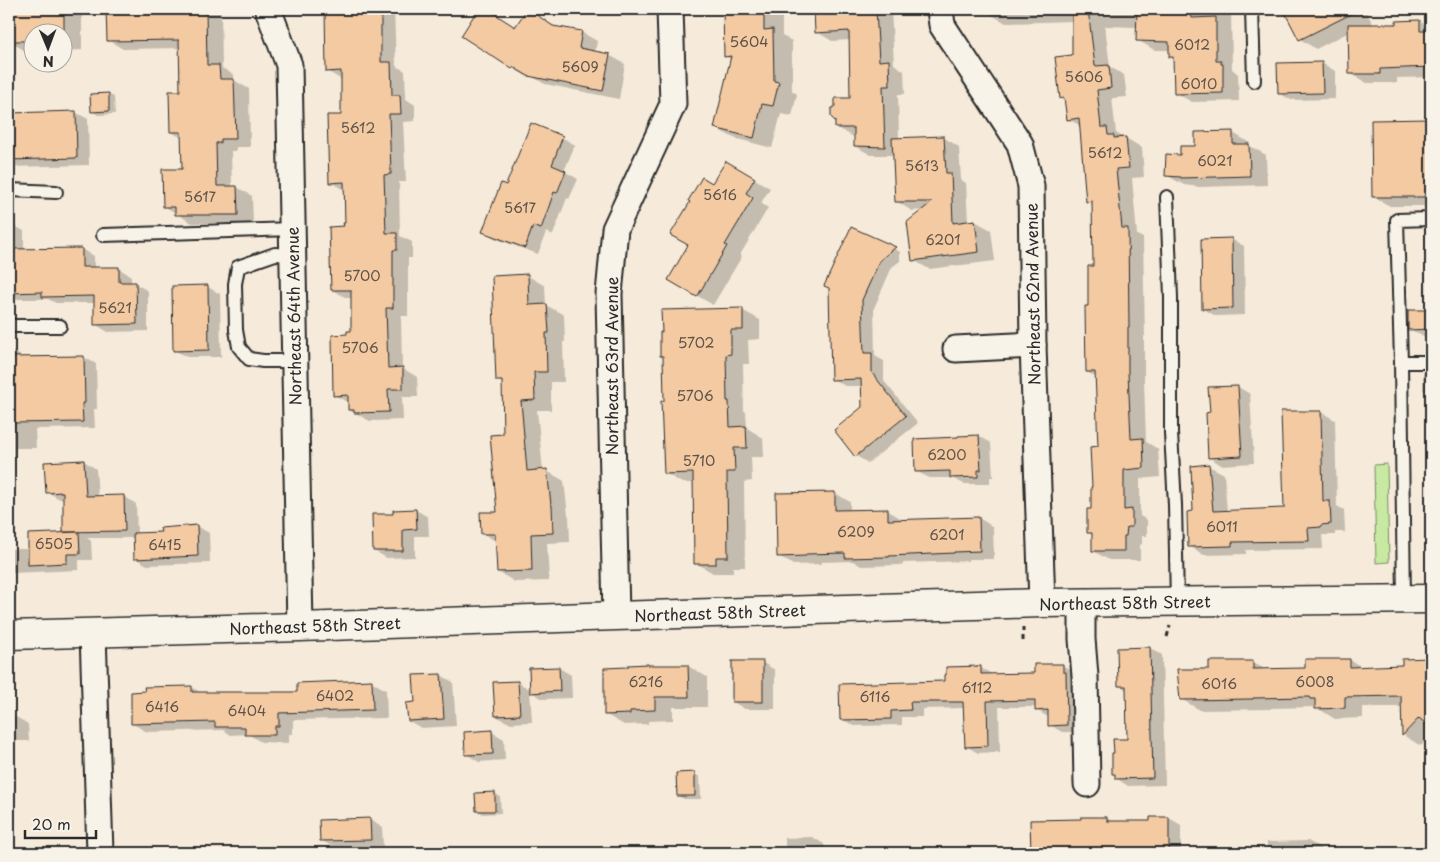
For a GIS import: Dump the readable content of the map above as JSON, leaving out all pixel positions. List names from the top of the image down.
{
  "streets": {
    "street": [
      "Northeast 62nd Avenue",
      "Northeast 64th Avenue",
      "Northeast 63rd Avenue",
      "Northeast 58th Street"
    ]
  },
  "crossings": [
    ["Northeast 62nd Avenue", "Northeast 58th Street"],
    ["Northeast 64th Avenue", "Northeast 58th Street"],
    ["Northeast 63rd Avenue", "Northeast 58th Street"]
  ],
  "house_numbers": [
    "5604",
    "6012",
    "5609",
    "5606",
    "6010",
    "5612",
    "5612",
    "6021",
    "5613",
    "5616",
    "5617",
    "5617",
    "6201",
    "5700",
    "5621",
    "5702",
    "5706",
    "5706",
    "6200",
    "5710",
    "6011",
    "6209",
    "6201",
    "6505",
    "6415",
    "6216",
    "6008",
    "6016",
    "6112",
    "6402",
    "6116",
    "6416",
    "6404"
  ],
  "scale_bar": "20 m",
  "north": "bottom"
}
